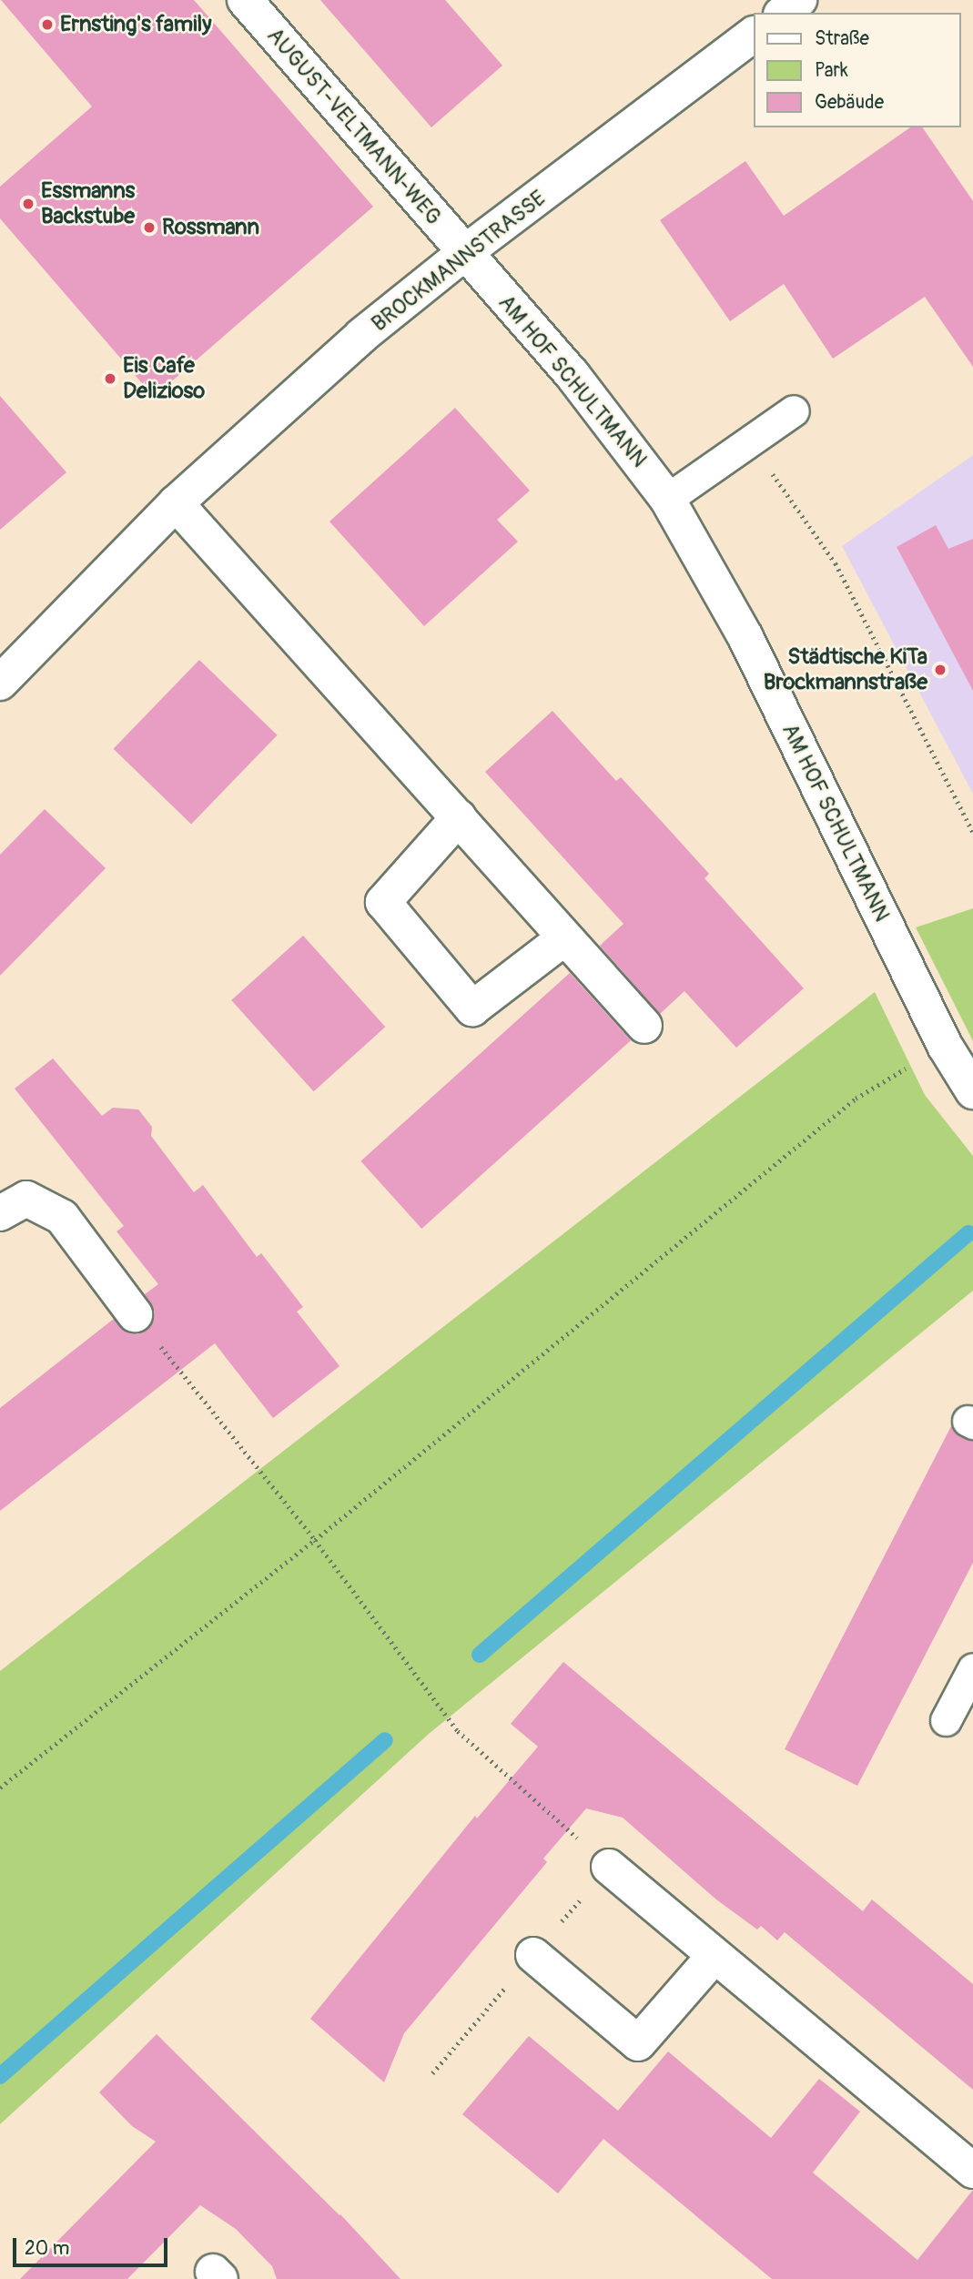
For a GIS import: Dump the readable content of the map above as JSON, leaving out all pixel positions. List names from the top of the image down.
{
  "streets": {
    "street": ["AUGUST-VELTMANN-WEG", "BROCKMANNSTRASSE", "AM HOF SCHULTMANN"]
  },
  "crossings": [
    ["AUGUST-VELTMANN-WEG", "BROCKMANNSTRASSE"],
    ["AUGUST-VELTMANN-WEG", "AM HOF SCHULTMANN"],
    ["BROCKMANNSTRASSE", "AM HOF SCHULTMANN"]
  ],
  "places": [
    "Ernsting's family",
    "Essmanns Backstube",
    "Rossmann",
    "Eis Cafe Delizioso",
    "Städtische KiTa Brockmannstraße"
  ],
  "legend": ["Straße", "Park", "Gebäude"],
  "scale_bar": "20 m"
}
